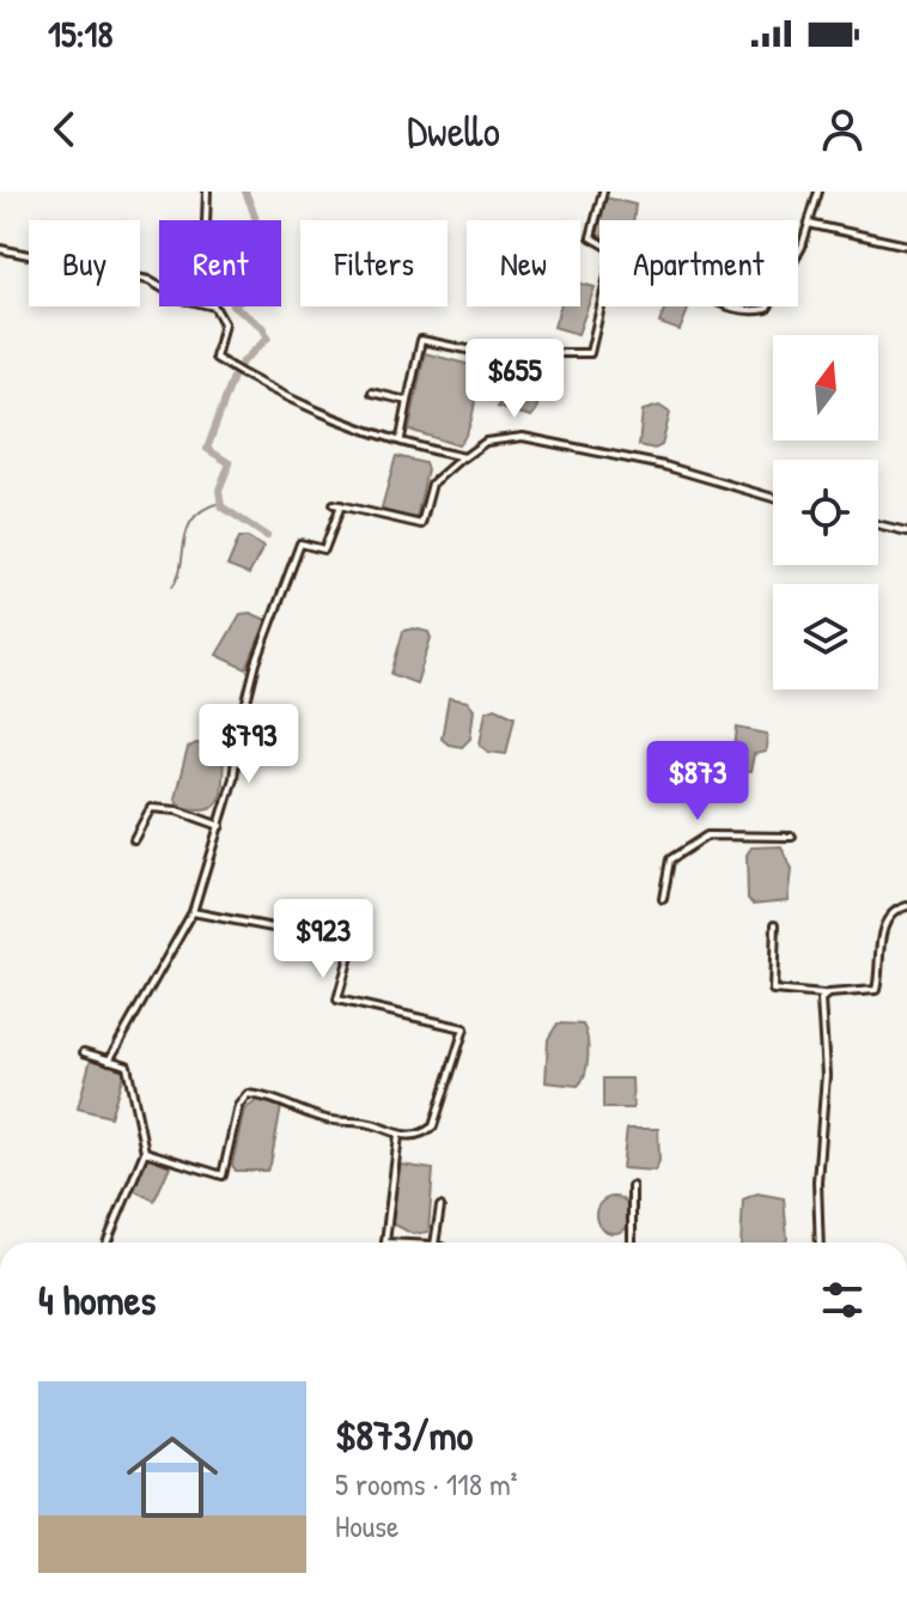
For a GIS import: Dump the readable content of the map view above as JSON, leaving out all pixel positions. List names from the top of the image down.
{
  "north": "top",
  "page": {
    "status": "15:18",
    "header": "Dwello",
    "chip": [
      "Buy",
      "Rent",
      "Filters",
      "New",
      "Apartment"
    ],
    "price": [
      "$655",
      "$793",
      "$873",
      "$923"
    ],
    "heading": "4 homes",
    "list": [
      {
        "name": "$873/mo",
        "note": "5 rooms · 118 m² · House"
      }
    ]
  }
}
